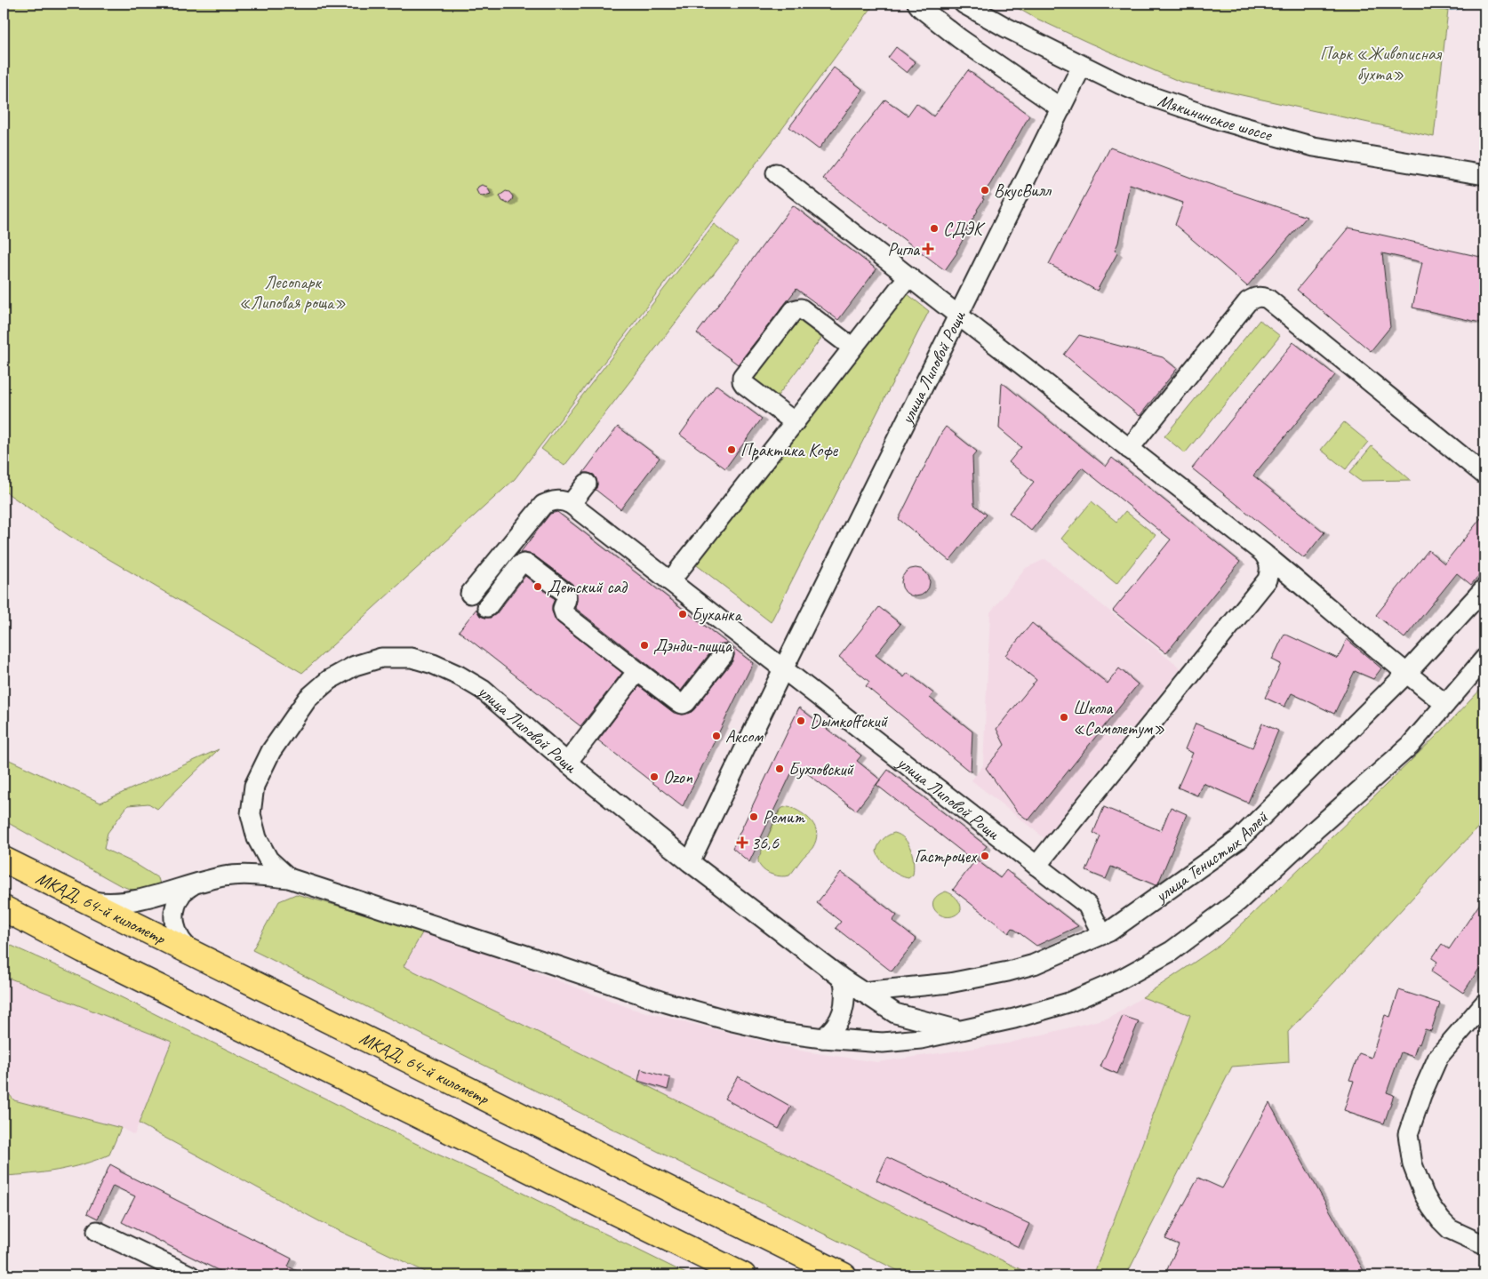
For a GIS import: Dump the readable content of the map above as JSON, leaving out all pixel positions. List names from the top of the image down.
{
  "streets": {
    "highway": ["МКАД, 64-й километр"],
    "street": ["Мякининское шоссе", "улица Липовой Рощи", "улица Тенистых Аллей"]
  },
  "crossings": [
    ["Мякининское шоссе", "улица Липовой Рощи"],
    ["улица Липовой Рощи", "улица Тенистых Аллей"]
  ],
  "parks": ["Парк «Живописная бухта»", "Лесопарк «Липовая роща»"],
  "places": {
    "other": [
      "ВкусВилл",
      "СДЭК",
      "Практика Кофе",
      "Детский сад",
      "Буханка",
      "Дэнди-пицца",
      "Школа «Самолетум»",
      "Dымкoffский",
      "Аксом",
      "Бухловский",
      "Ozon",
      "Ремит",
      "Гастроцех"
    ],
    "health": ["Ригла", "36,6"]
  }
}
